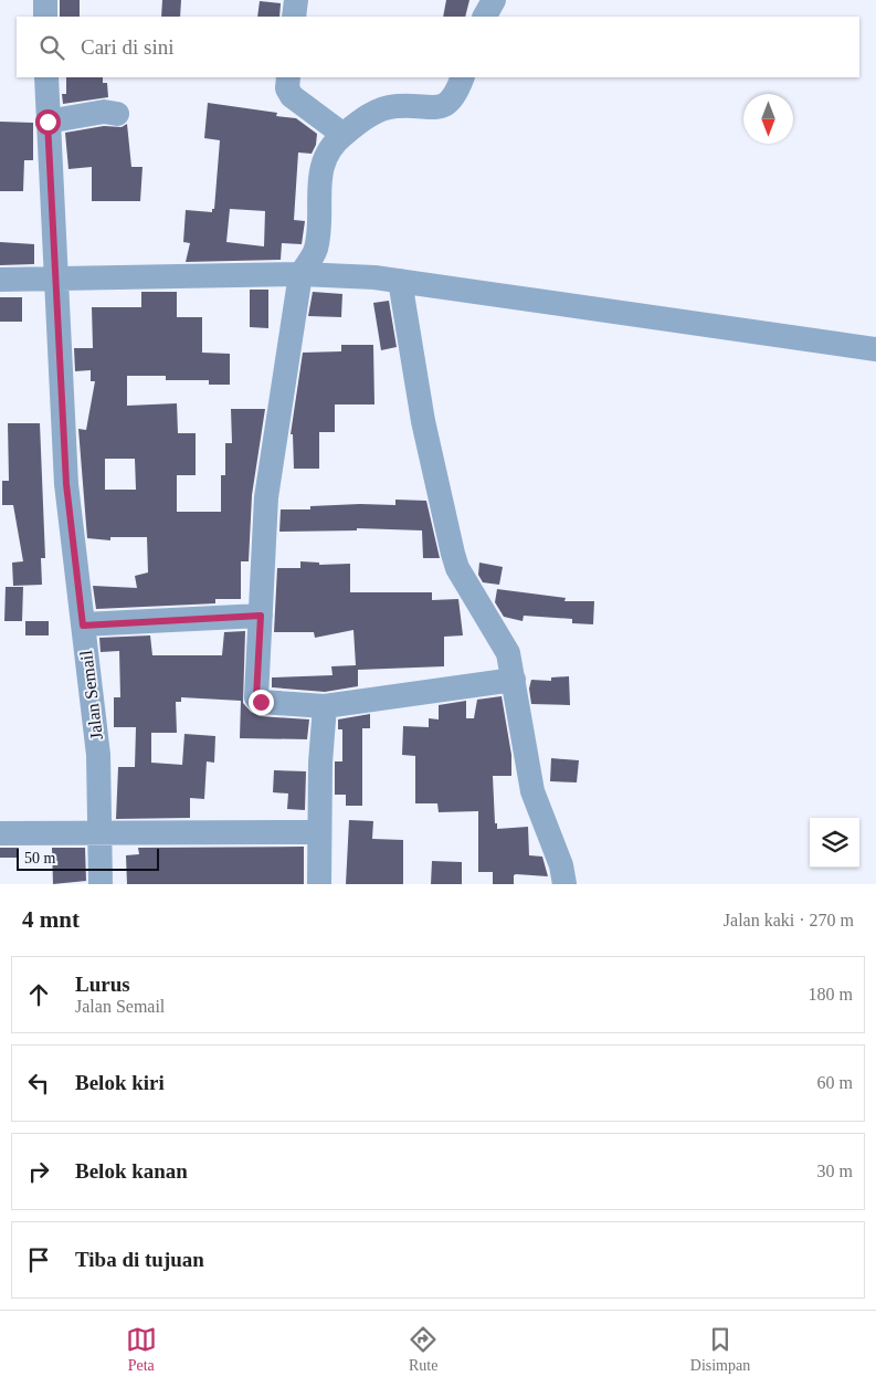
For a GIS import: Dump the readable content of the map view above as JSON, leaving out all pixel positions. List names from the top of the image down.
{
  "streets": {
    "street": ["Jalan Semail"]
  },
  "scale_bar": "50 m",
  "north": "bottom",
  "page": {
    "search": "Cari di sini",
    "scale": "50 m",
    "heading": ["4 mnt", "Jalan kaki · 270 m"],
    "list": [
      ["Lurus", "Jalan Semail", "180 m"],
      ["Belok kiri", "60 m"],
      ["Belok kanan", "30 m"],
      "Tiba di tujuan"
    ],
    "nav": ["Peta", "Rute", "Disimpan"]
  }
}
